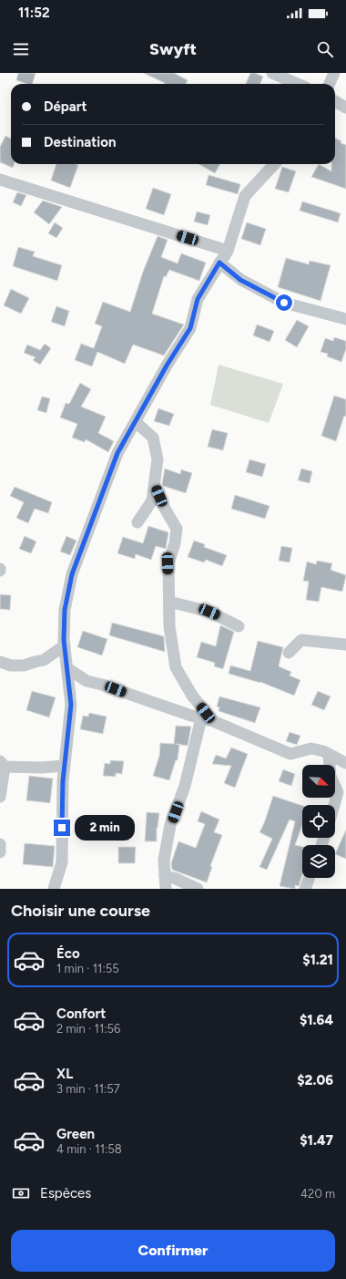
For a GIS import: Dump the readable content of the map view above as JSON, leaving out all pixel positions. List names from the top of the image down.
{
  "north": "bottom right",
  "page": {
    "status": "11:52",
    "header": "Swyft",
    "banner": ["Départ", "Destination"],
    "bubble": "2 min",
    "heading": "Choisir une course",
    "list": [
      {
        "name": "Éco",
        "note": "1 min · 11:55",
        "value": "$1.21"
      },
      {
        "name": "Confort",
        "note": "2 min · 11:56",
        "value": "$1.64"
      },
      {
        "name": "XL",
        "note": "3 min · 11:57",
        "value": "$2.06"
      },
      {
        "name": "Green",
        "note": "4 min · 11:58",
        "value": "$1.47"
      }
    ],
    "pay": ["Espèces", "420 m"],
    "buttons": "Confirmer"
  }
}
